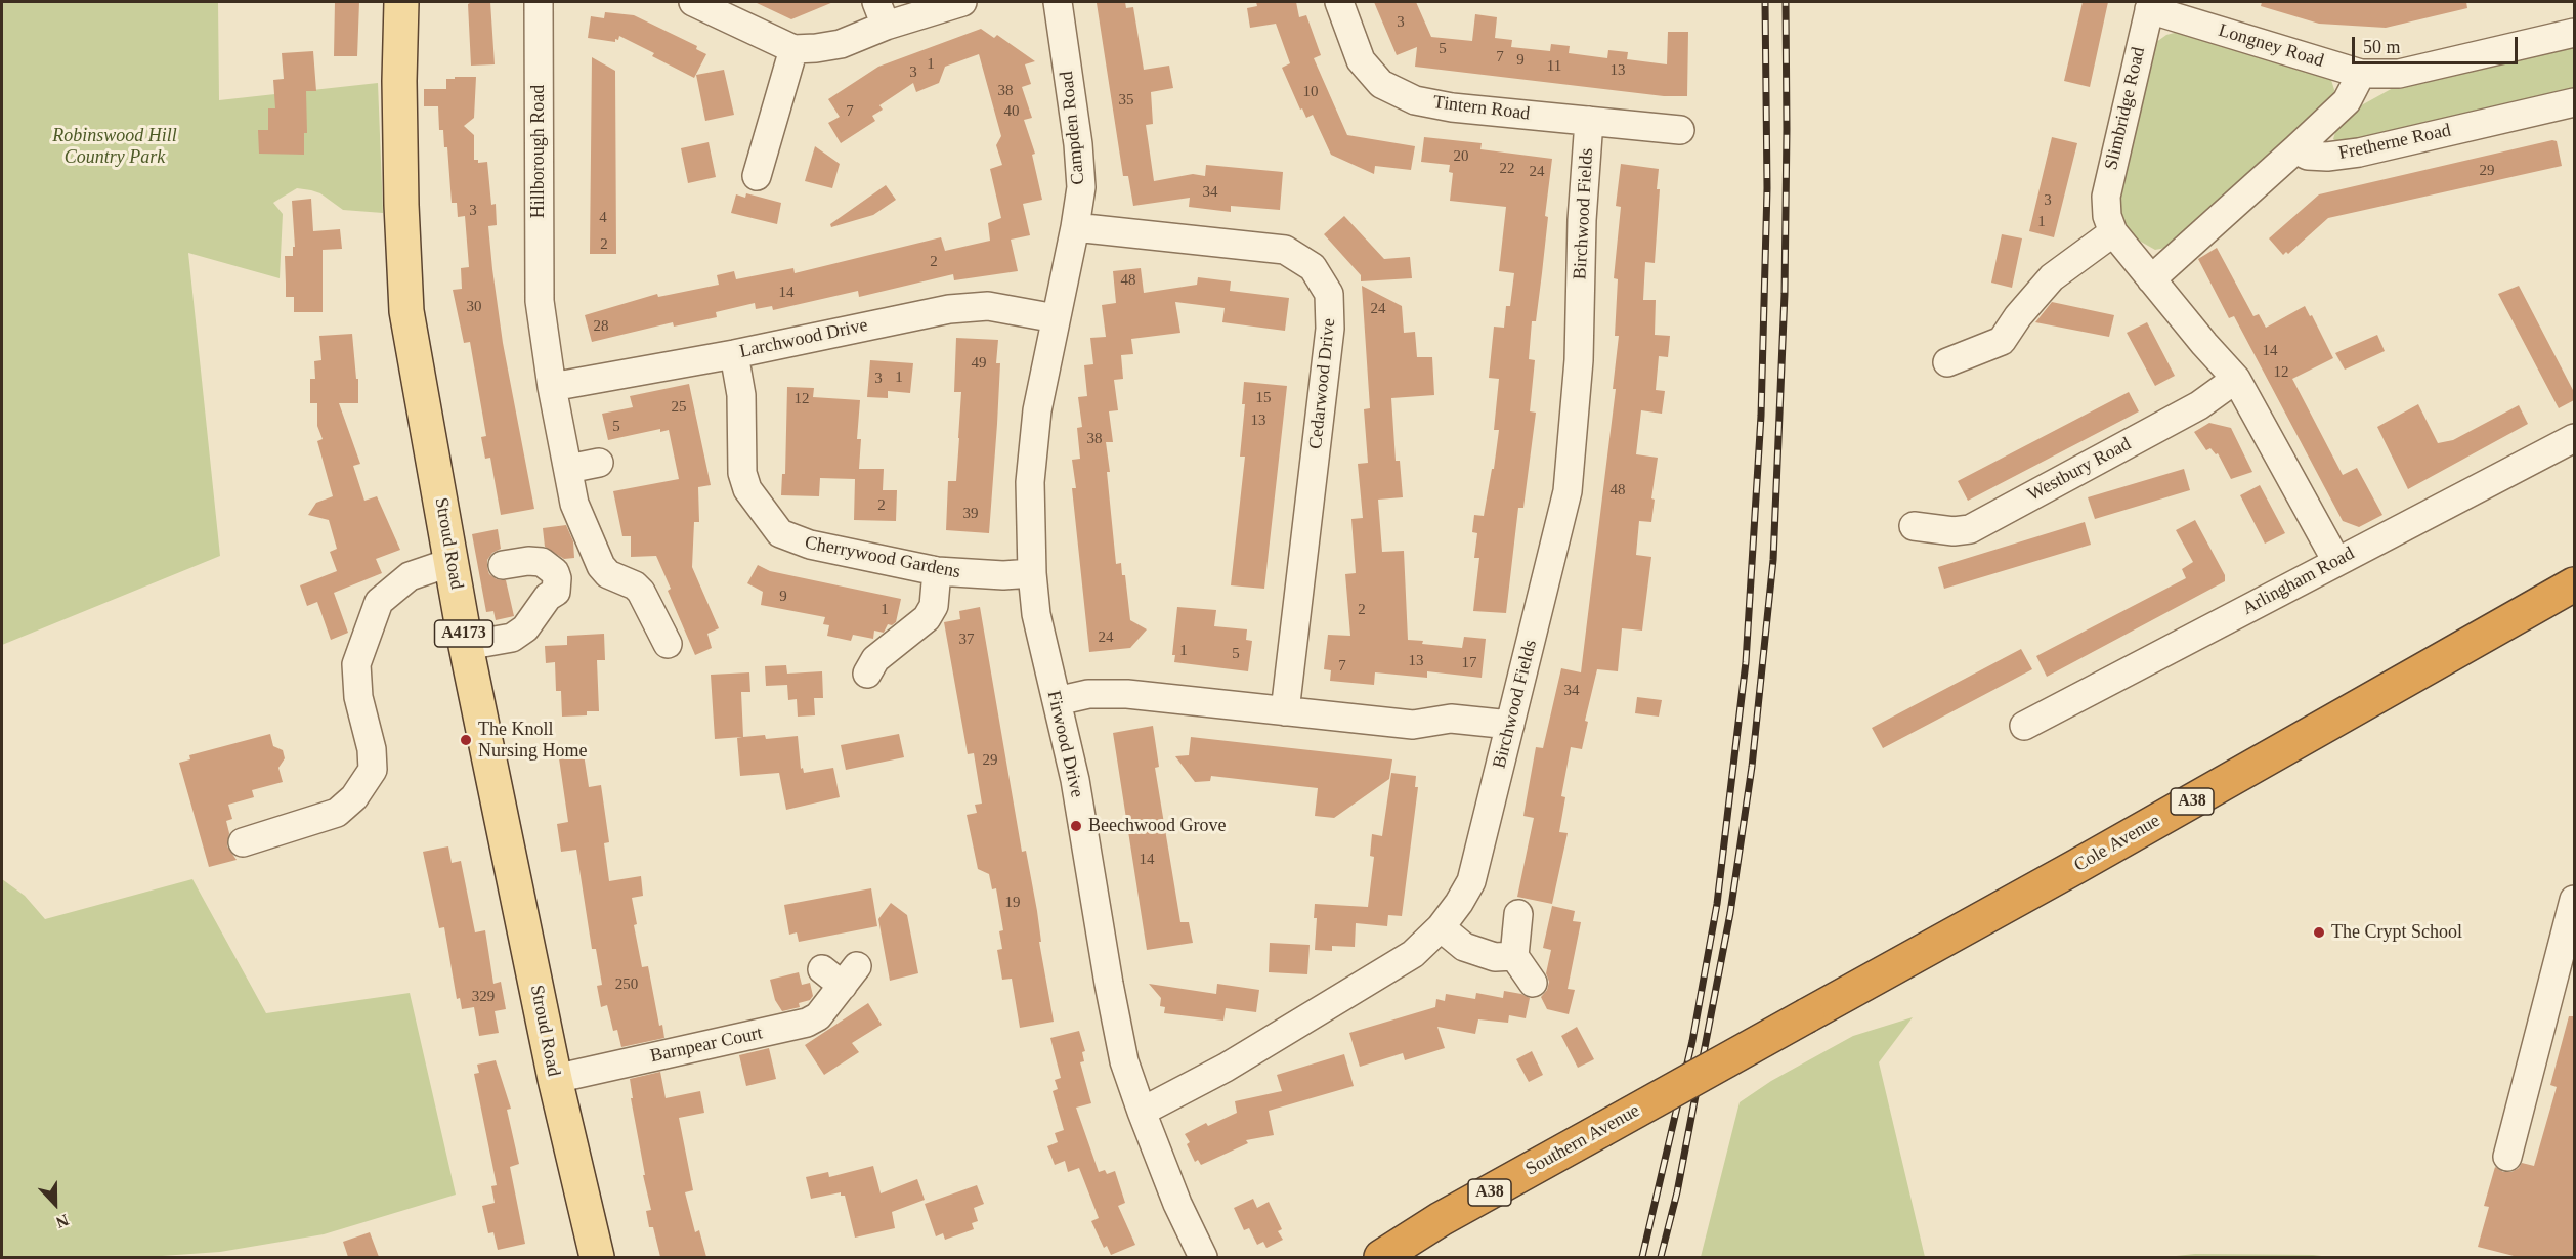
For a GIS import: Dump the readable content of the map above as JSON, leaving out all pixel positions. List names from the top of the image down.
{
  "streets": {
    "highway": ["A38", "Cole Avenue", "Southern Avenue"],
    "main road": ["Stroud Road", "A4173"],
    "street": [
      "Longney Road",
      "Tintern Road",
      "Slimbridge Road",
      "Campden Road",
      "Fretherne Road",
      "Hillborough Road",
      "Birchwood Fields",
      "Larchwood Drive",
      "Cedarwood Drive",
      "Westbury Road",
      "Cherrywood Gardens",
      "Arlingham Road",
      "Firwood Drive",
      "Barnpear Court"
    ]
  },
  "crossings": [
    ["Longney Road", "Slimbridge Road"],
    ["Tintern Road", "Birchwood Fields"],
    ["Campden Road", "Cedarwood Drive"],
    ["Campden Road", "Firwood Drive"],
    ["Hillborough Road", "Larchwood Drive"],
    ["Birchwood Fields", "Firwood Drive"],
    ["Larchwood Drive", "Cherrywood Gardens"],
    ["Larchwood Drive", "Firwood Drive"],
    ["Cedarwood Drive", "Firwood Drive"],
    ["Stroud Road", "Barnpear Court"],
    ["Cherrywood Gardens", "Firwood Drive"],
    ["Cole Avenue", "Southern Avenue"]
  ],
  "parks": ["Robinswood Hill Country Park"],
  "places": ["The Knoll Nursing Home", "Beechwood Grove", "The Crypt School"],
  "house_numbers": [
    "3",
    "5",
    "7",
    "9",
    "1",
    "11",
    "13",
    "3",
    "38",
    "10",
    "35",
    "7",
    "40",
    "20",
    "22",
    "29",
    "24",
    "34",
    "3",
    "3",
    "4",
    "1",
    "2",
    "2",
    "48",
    "14",
    "30",
    "24",
    "28",
    "14",
    "49",
    "12",
    "1",
    "3",
    "15",
    "12",
    "25",
    "13",
    "5",
    "38",
    "48",
    "2",
    "39",
    "9",
    "1",
    "2",
    "24",
    "37",
    "1",
    "5",
    "13",
    "17",
    "7",
    "34",
    "29",
    "14",
    "19",
    "250",
    "329"
  ],
  "scale_bar": "50 m",
  "north": "bottom"
}
